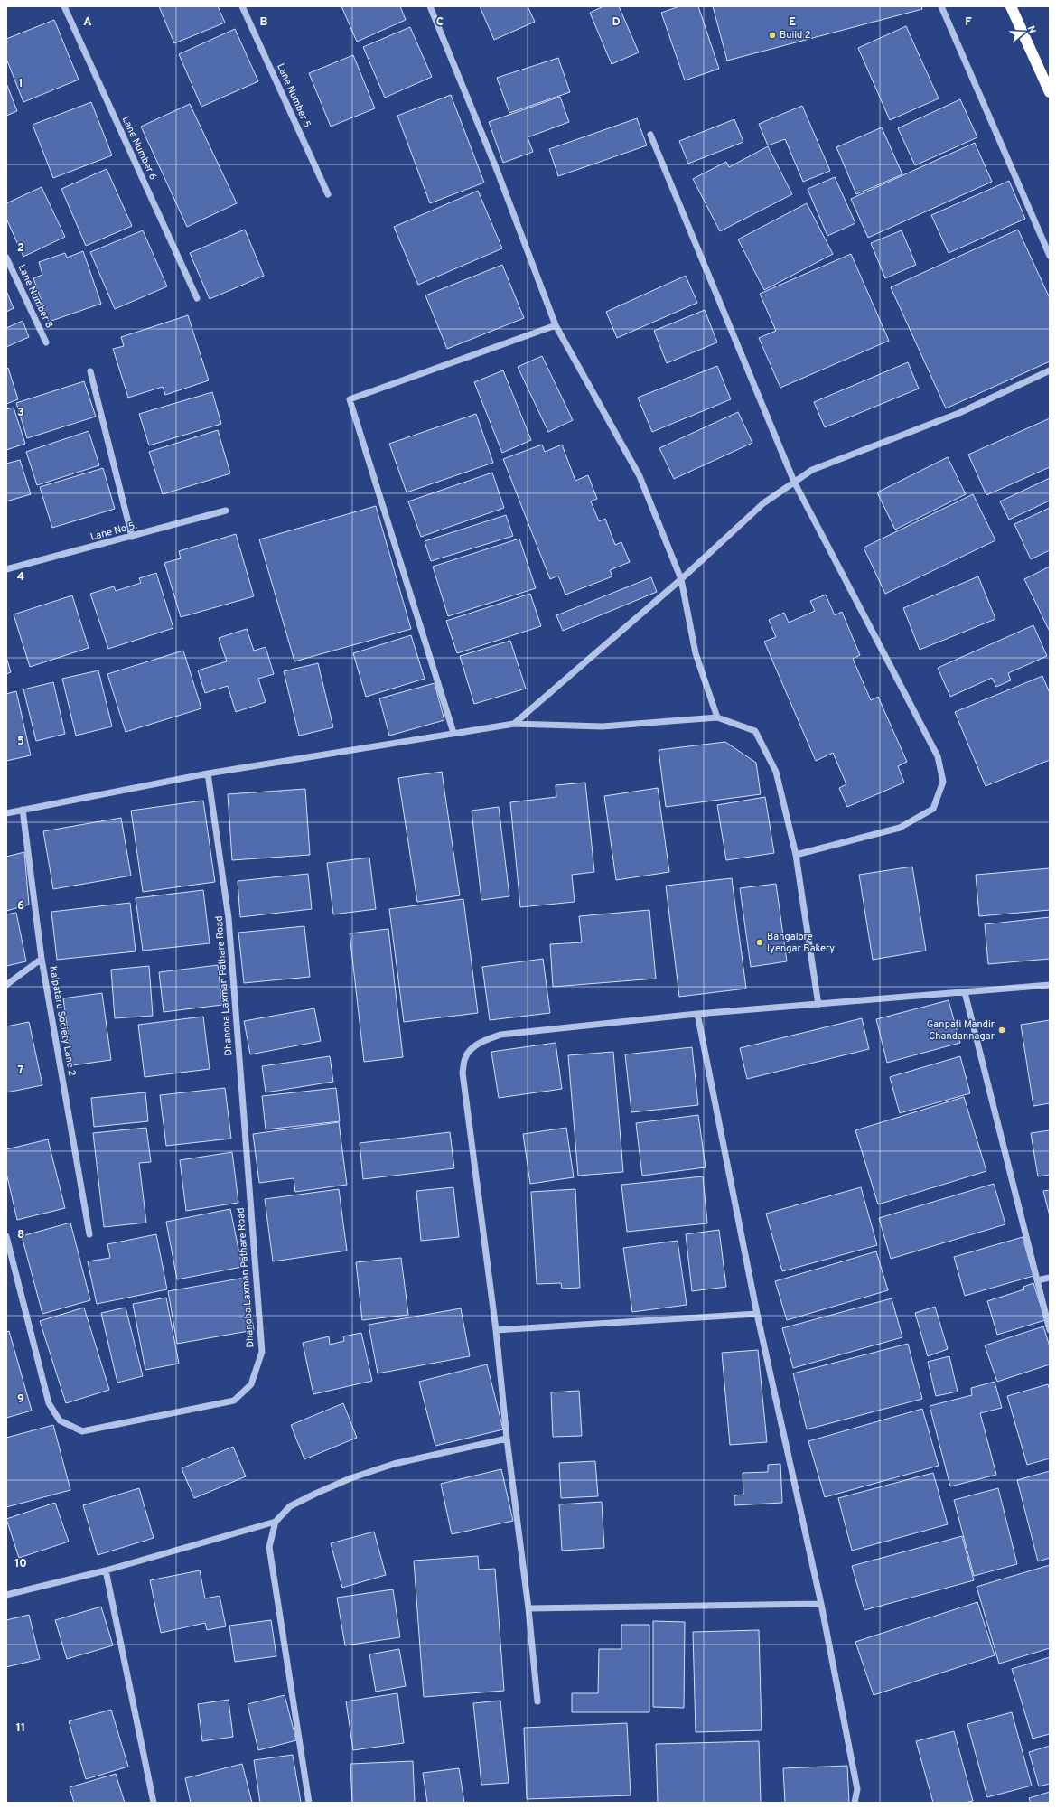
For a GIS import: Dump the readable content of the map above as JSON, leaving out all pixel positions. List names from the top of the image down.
{
  "streets": {
    "street": [
      "Lane Number 5",
      "Lane Number 6",
      "Lane Number 8",
      "Lane No 5.",
      "Dhanoba Laxman Pathare Road",
      "Kalpataru Society Lane 2"
    ]
  },
  "places": ["Build 2", "Bangalore Iyengar Bakery", "Ganpati Mandir Chandannagar"],
  "north": "right",
  "grid": {
    "columns": [
      "A",
      "B",
      "C",
      "D",
      "E",
      "F"
    ],
    "rows": [
      "1",
      "2",
      "3",
      "4",
      "5",
      "6",
      "7",
      "8",
      "9",
      "10",
      "11"
    ]
  }
}
